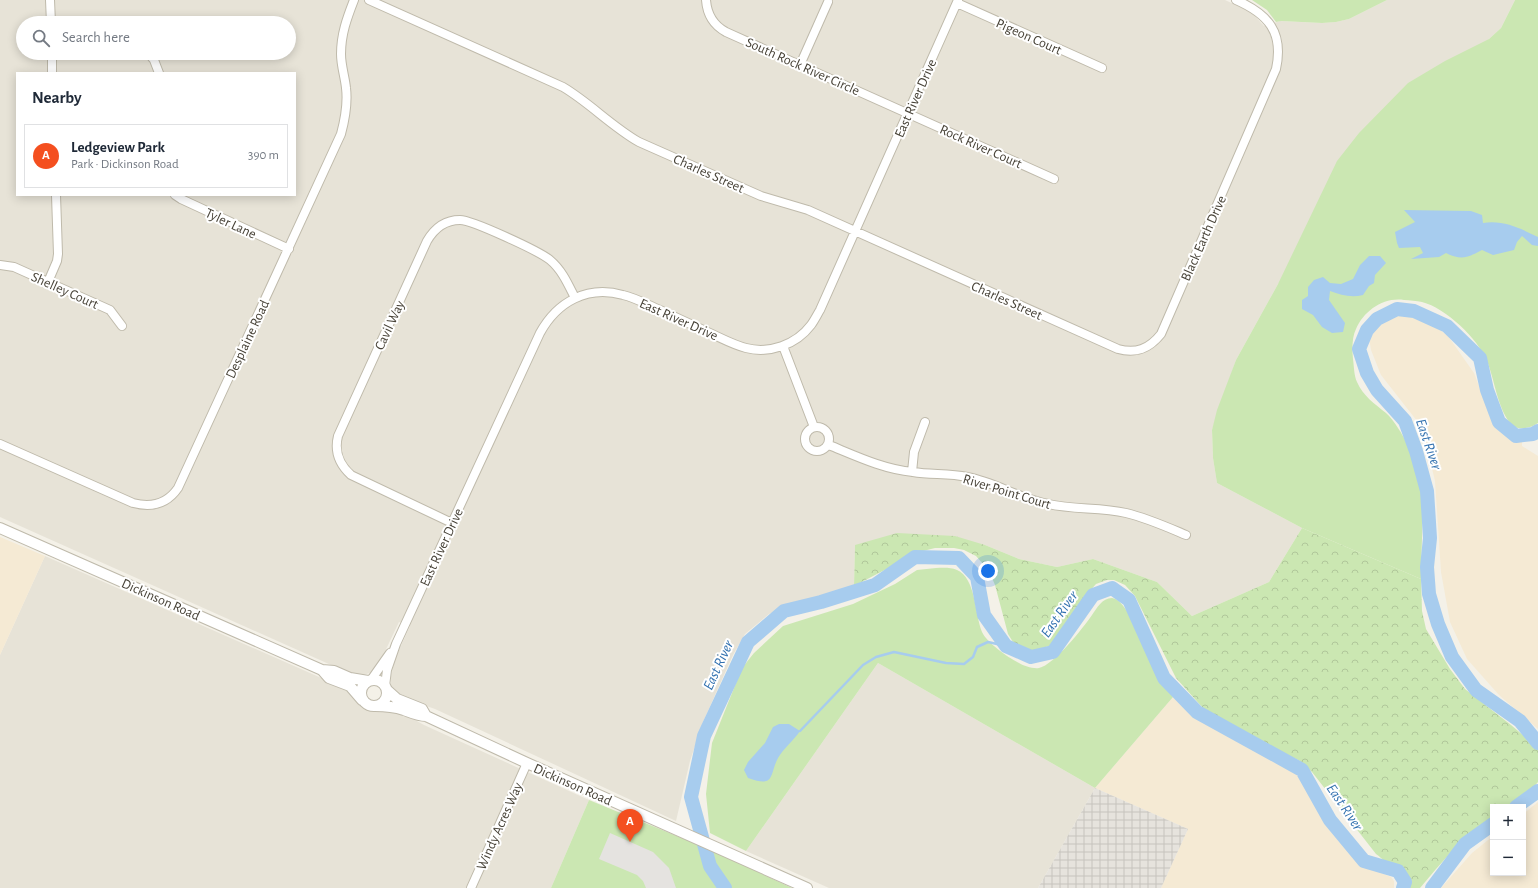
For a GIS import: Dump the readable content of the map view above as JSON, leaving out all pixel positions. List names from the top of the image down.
{
  "streets": {
    "street": [
      "Pigeon Court",
      "South Rock River Circle",
      "East River Drive",
      "Rock River Court",
      "Charles Street",
      "Tyler Lane",
      "Black Earth Drive",
      "Shelley Court",
      "Cavil Way",
      "Desplaine Road",
      "River Point Court",
      "Dickinson Road",
      "Windy Acres Way"
    ]
  },
  "crossings": [
    ["Pigeon Court", "East River Drive"],
    ["South Rock River Circle", "East River Drive"],
    ["South Rock River Circle", "Rock River Court"],
    ["East River Drive", "Rock River Court"],
    ["East River Drive", "Charles Street"],
    ["East River Drive", "Cavil Way"],
    ["East River Drive", "Dickinson Road"],
    ["Charles Street", "Black Earth Drive"],
    ["Tyler Lane", "Desplaine Road"],
    ["Dickinson Road", "Windy Acres Way"]
  ],
  "water": ["East River"],
  "page": {
    "search": "Search here",
    "heading": "Nearby",
    "list": [
      {
        "mark": "A",
        "name": "Ledgeview Park",
        "note": "Park · Dickinson Road",
        "value": "390 m"
      }
    ],
    "map_buttons": ["+", "−"],
    "pins": "A"
  }
}
